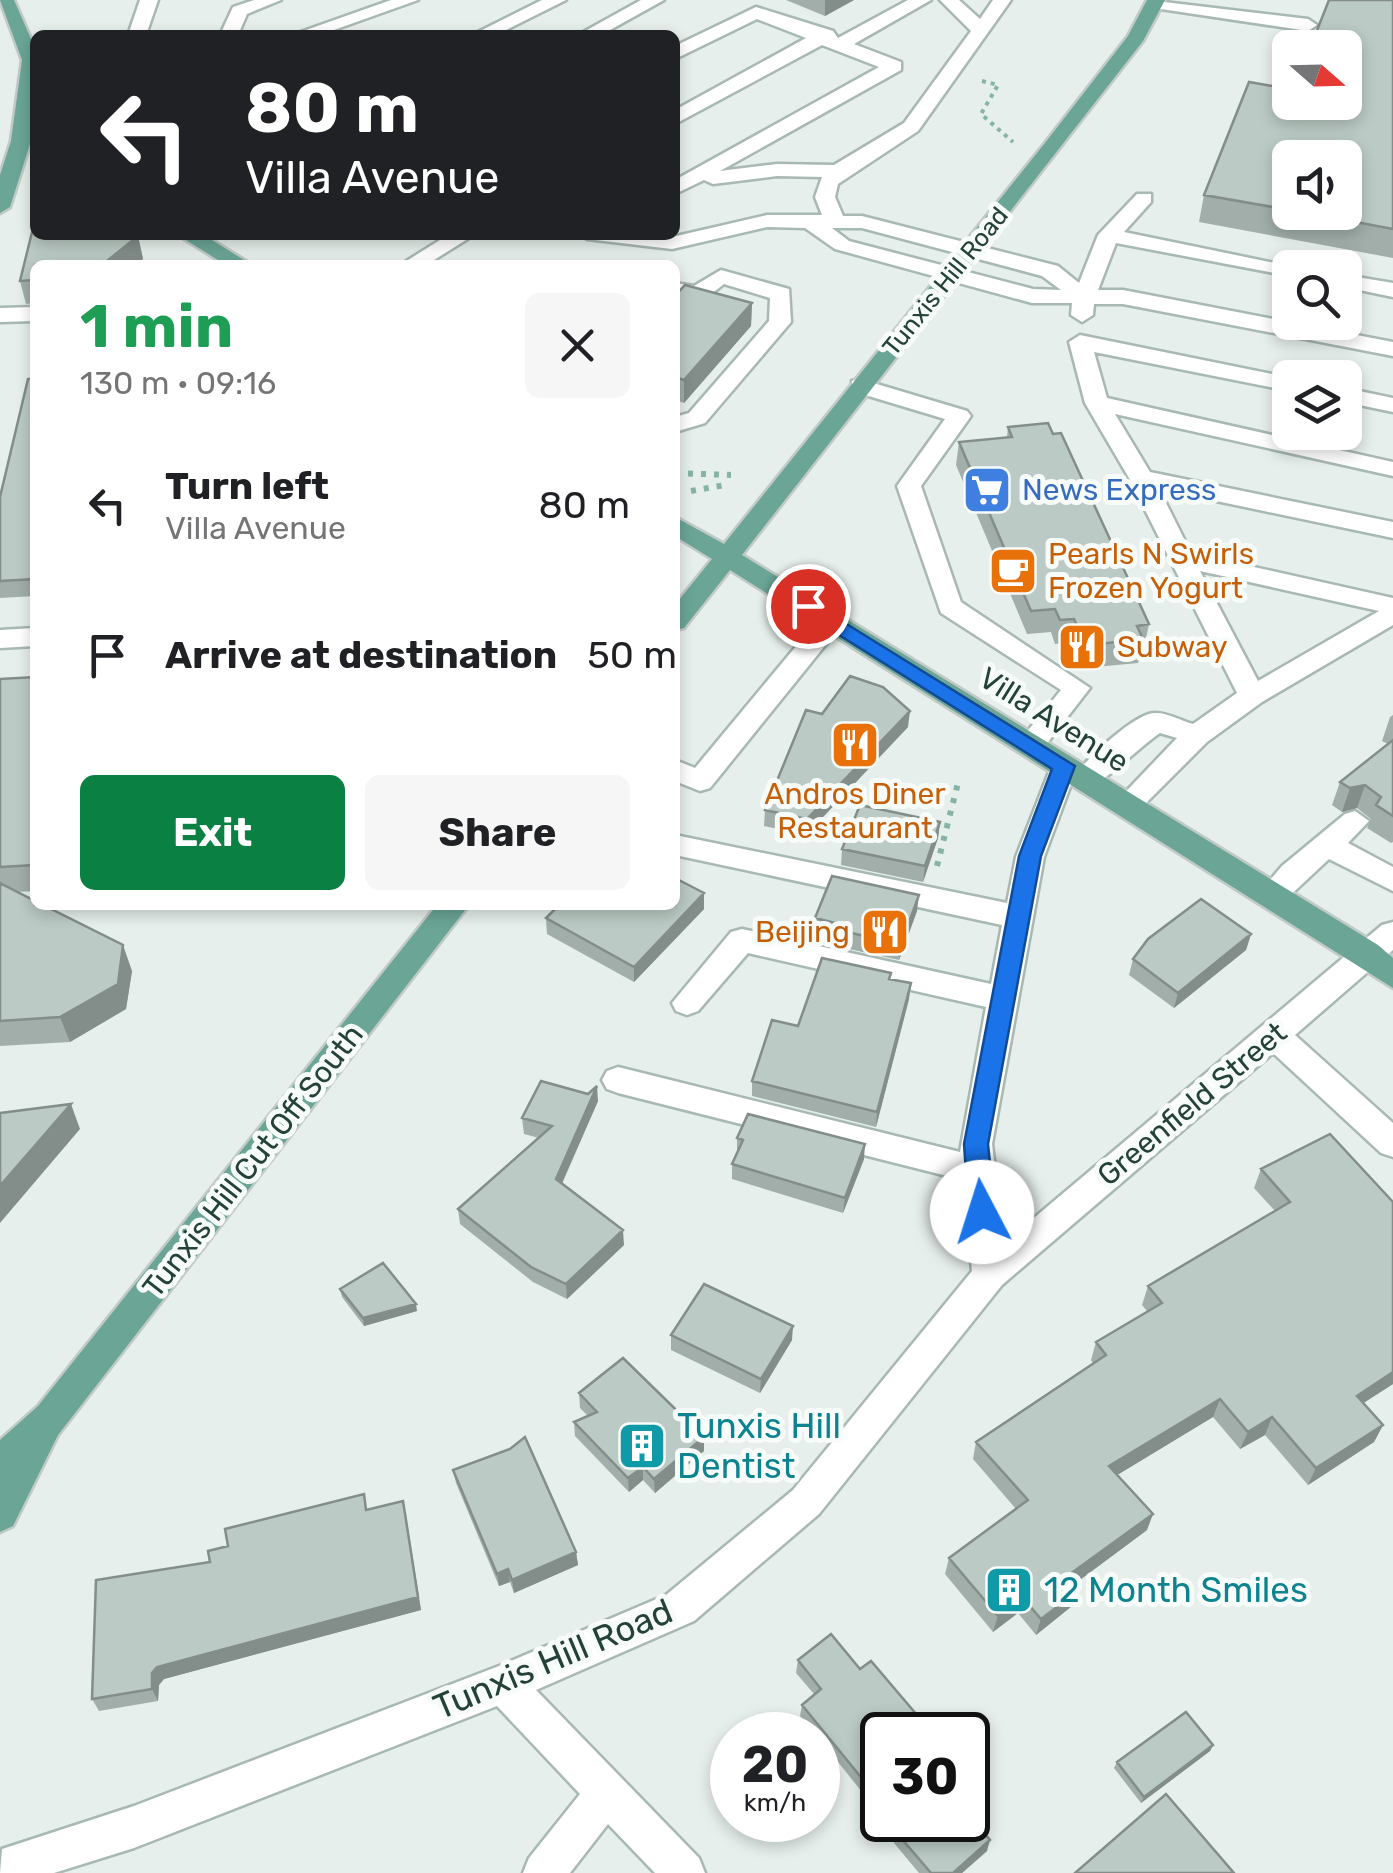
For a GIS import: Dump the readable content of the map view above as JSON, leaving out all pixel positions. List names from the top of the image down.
{
  "streets": {
    "main road": ["Tunxis Hill Road", "Villa Avenue", "Tunxis Hill Cut Off South"],
    "street": ["Greenfield Street"]
  },
  "crossings": [
    ["Tunxis Hill Road", "Villa Avenue"],
    ["Tunxis Hill Road", "Greenfield Street"],
    ["Villa Avenue", "Greenfield Street"]
  ],
  "places": {
    "supermarket": ["News Express"],
    "cafe": ["Pearls N Swirls Frozen Yogurt"],
    "restaurant": ["Subway", "Andros Diner Restaurant", "Beijing"],
    "building": ["Tunxis Hill Dentist", "12 Month Smiles"]
  },
  "north": "right",
  "page": {
    "turn": ["80 m", "Villa Avenue"],
    "heading": ["1 min", "130 m · 09:16"],
    "list": [
      {
        "name": "Turn left",
        "note": "Villa Avenue",
        "value": "80 m"
      },
      {
        "name": "Arrive at destination",
        "value": "50 m"
      }
    ],
    "buttons": ["Exit", "Share"],
    "speed": "20 km/h",
    "limit": "30"
  }
}
